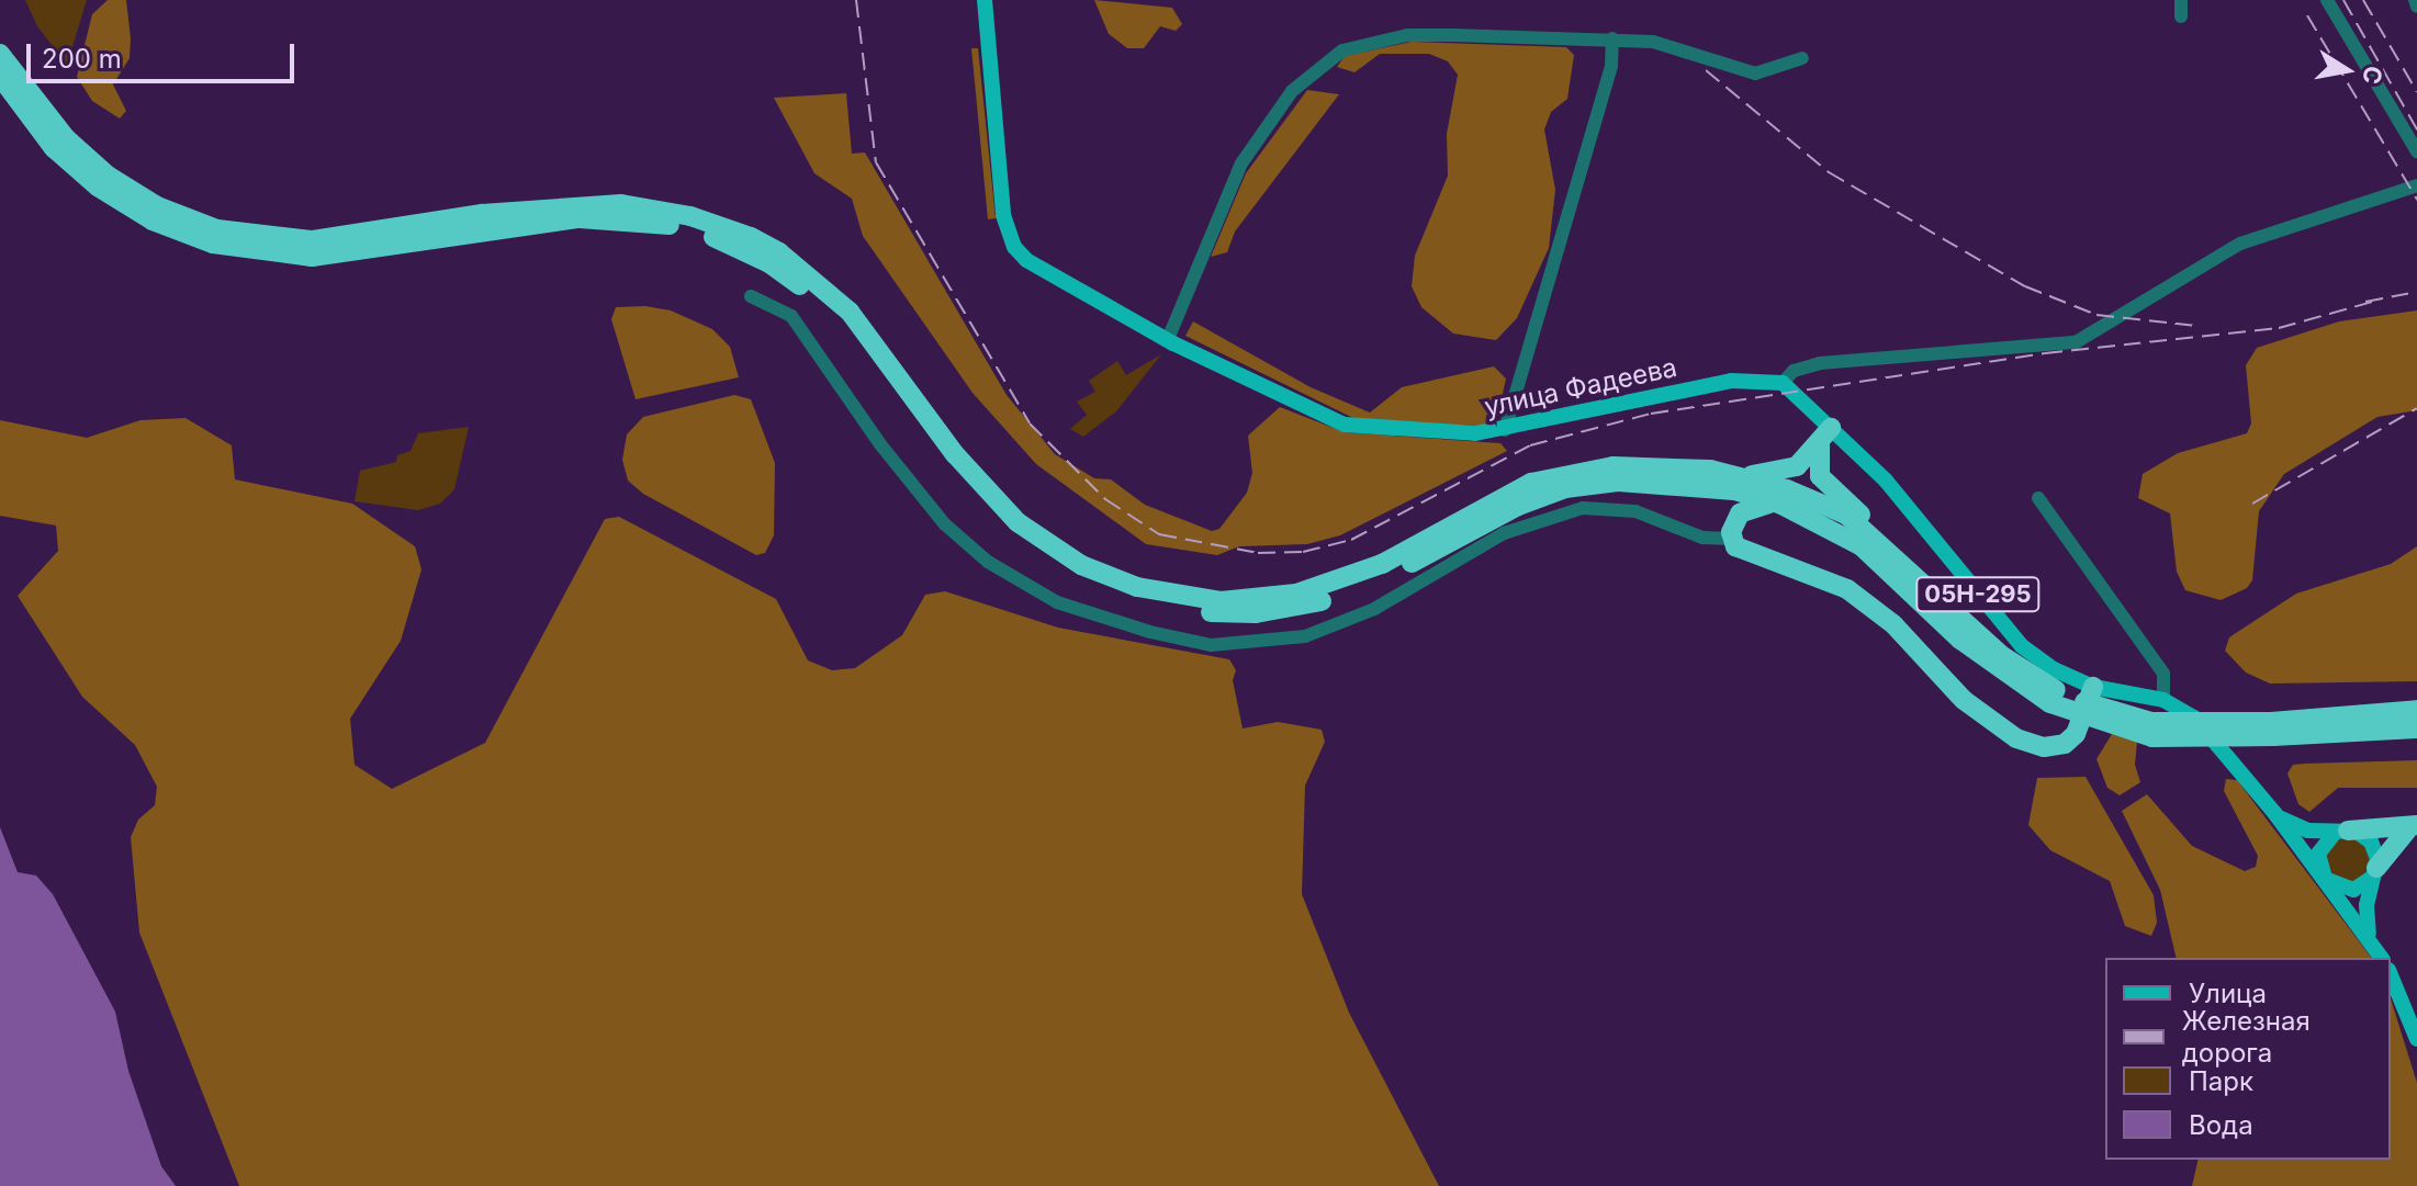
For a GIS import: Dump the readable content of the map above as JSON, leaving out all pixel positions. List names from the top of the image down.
{
  "streets": {
    "highway": ["05Н-295"],
    "main road": ["улица Фадеева"]
  },
  "legend": [
    "Улица",
    "Железная дорога",
    "Парк",
    "Вода"
  ],
  "scale_bar": "200 m",
  "north": "right"
}
